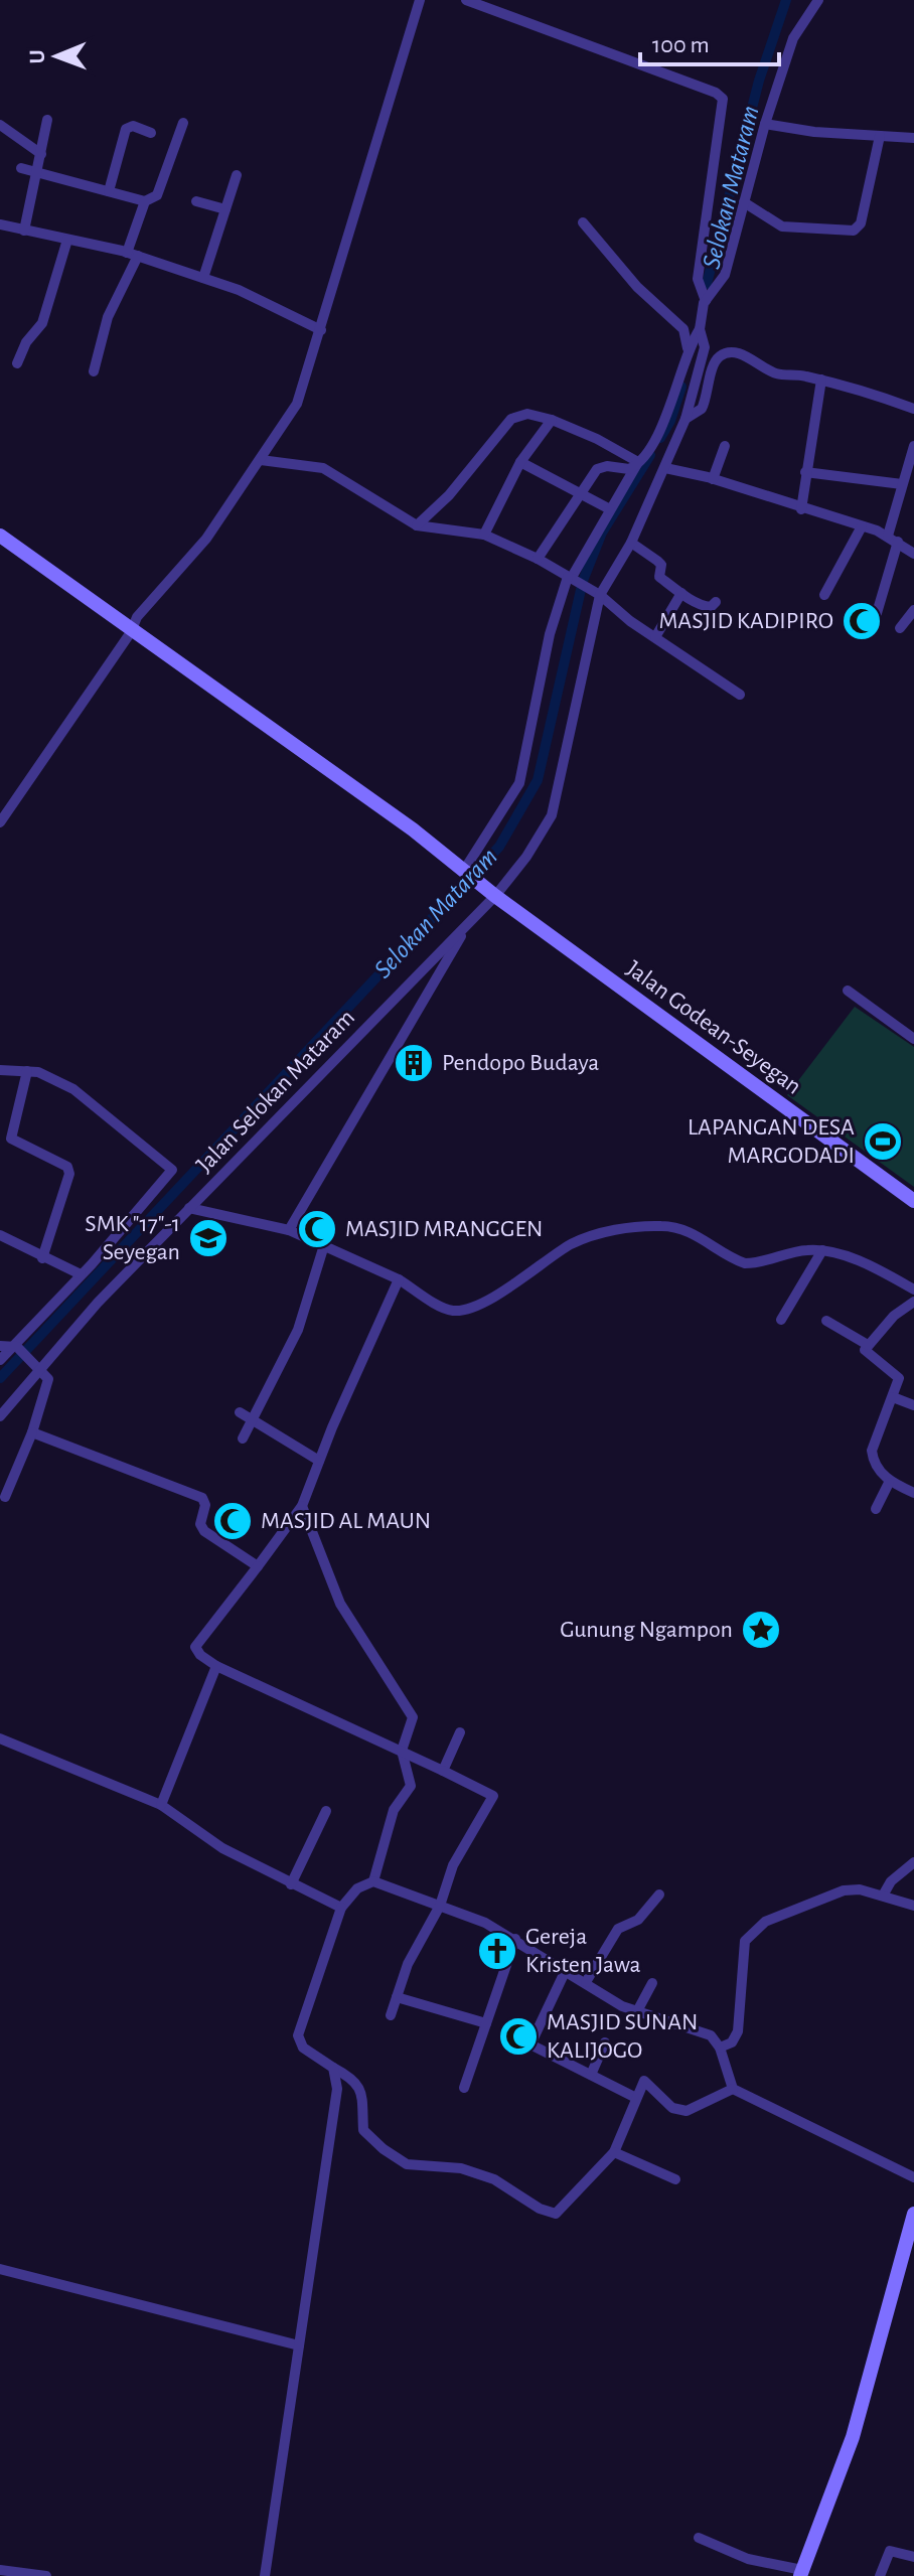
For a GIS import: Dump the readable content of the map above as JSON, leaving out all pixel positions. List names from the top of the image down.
{
  "streets": {
    "main road": ["Jalan Godean-Seyegan"],
    "street": ["Jalan Selokan Mataram"]
  },
  "crossings": [
    ["Jalan Godean-Seyegan", "Jalan Selokan Mataram"]
  ],
  "water": ["Selokan Mataram"],
  "places": {
    "mosque": [
      "MASJID KADIPIRO",
      "MASJID MRANGGEN",
      "MASJID AL MAUN",
      "MASJID SUNAN KALIJOGO"
    ],
    "building": ["Pendopo Budaya"],
    "sports": ["LAPANGAN DESA MARGODADI"],
    "school or university": ["SMK \"17\"-1 Seyegan"],
    "place": ["Gunung Ngampon"],
    "church": ["Gereja Kristen Jawa"]
  },
  "scale_bar": "100 m",
  "north": "left"
}
